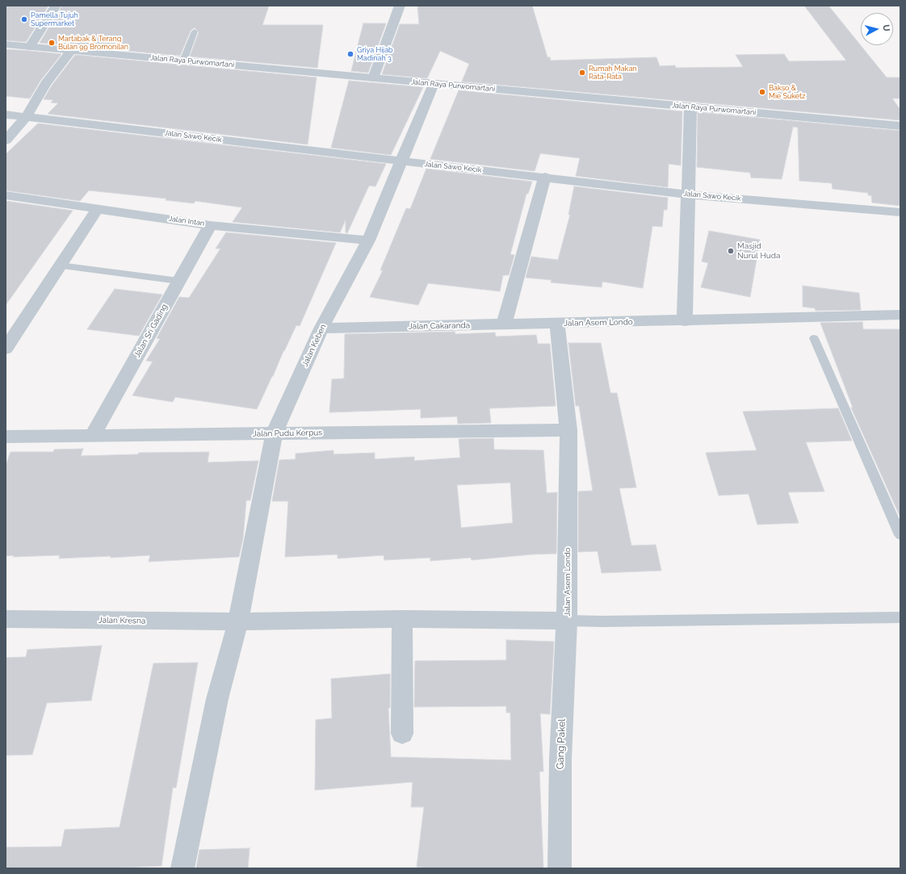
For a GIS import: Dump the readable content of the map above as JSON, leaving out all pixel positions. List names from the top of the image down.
{
  "streets": {
    "street": [
      "Jalan Raya Purwomartani",
      "Jalan Sawo Kecik",
      "Jalan Intan",
      "Jalan Asem Londo",
      "Jalan Cakaranda",
      "Jalan Sri Gading",
      "Jalan Keben",
      "Jalan Pudu Kerpus",
      "Jalan Kresna",
      "Gang Pakel"
    ]
  },
  "crossings": [
    ["Jalan Raya Purwomartani", "Jalan Keben"],
    ["Jalan Sawo Kecik", "Jalan Keben"],
    ["Jalan Intan", "Jalan Sri Gading"],
    ["Jalan Intan", "Jalan Keben"],
    ["Jalan Asem Londo", "Jalan Cakaranda"],
    ["Jalan Asem Londo", "Jalan Pudu Kerpus"],
    ["Jalan Asem Londo", "Jalan Kresna"],
    ["Jalan Asem Londo", "Gang Pakel"],
    ["Jalan Cakaranda", "Jalan Keben"],
    ["Jalan Sri Gading", "Jalan Pudu Kerpus"],
    ["Jalan Keben", "Jalan Pudu Kerpus"],
    ["Jalan Keben", "Jalan Kresna"],
    ["Jalan Kresna", "Gang Pakel"]
  ],
  "places": [
    "Pamella Tujuh Supermarket",
    "Martabak & Terang Bulan 99 Bromonilan",
    "Griya Hijab Madinah 3",
    "Rumah Makan Rata-Rata",
    "Bakso & Mie Suketz",
    "Masjid Nurul Huda"
  ],
  "north": "right"
}
